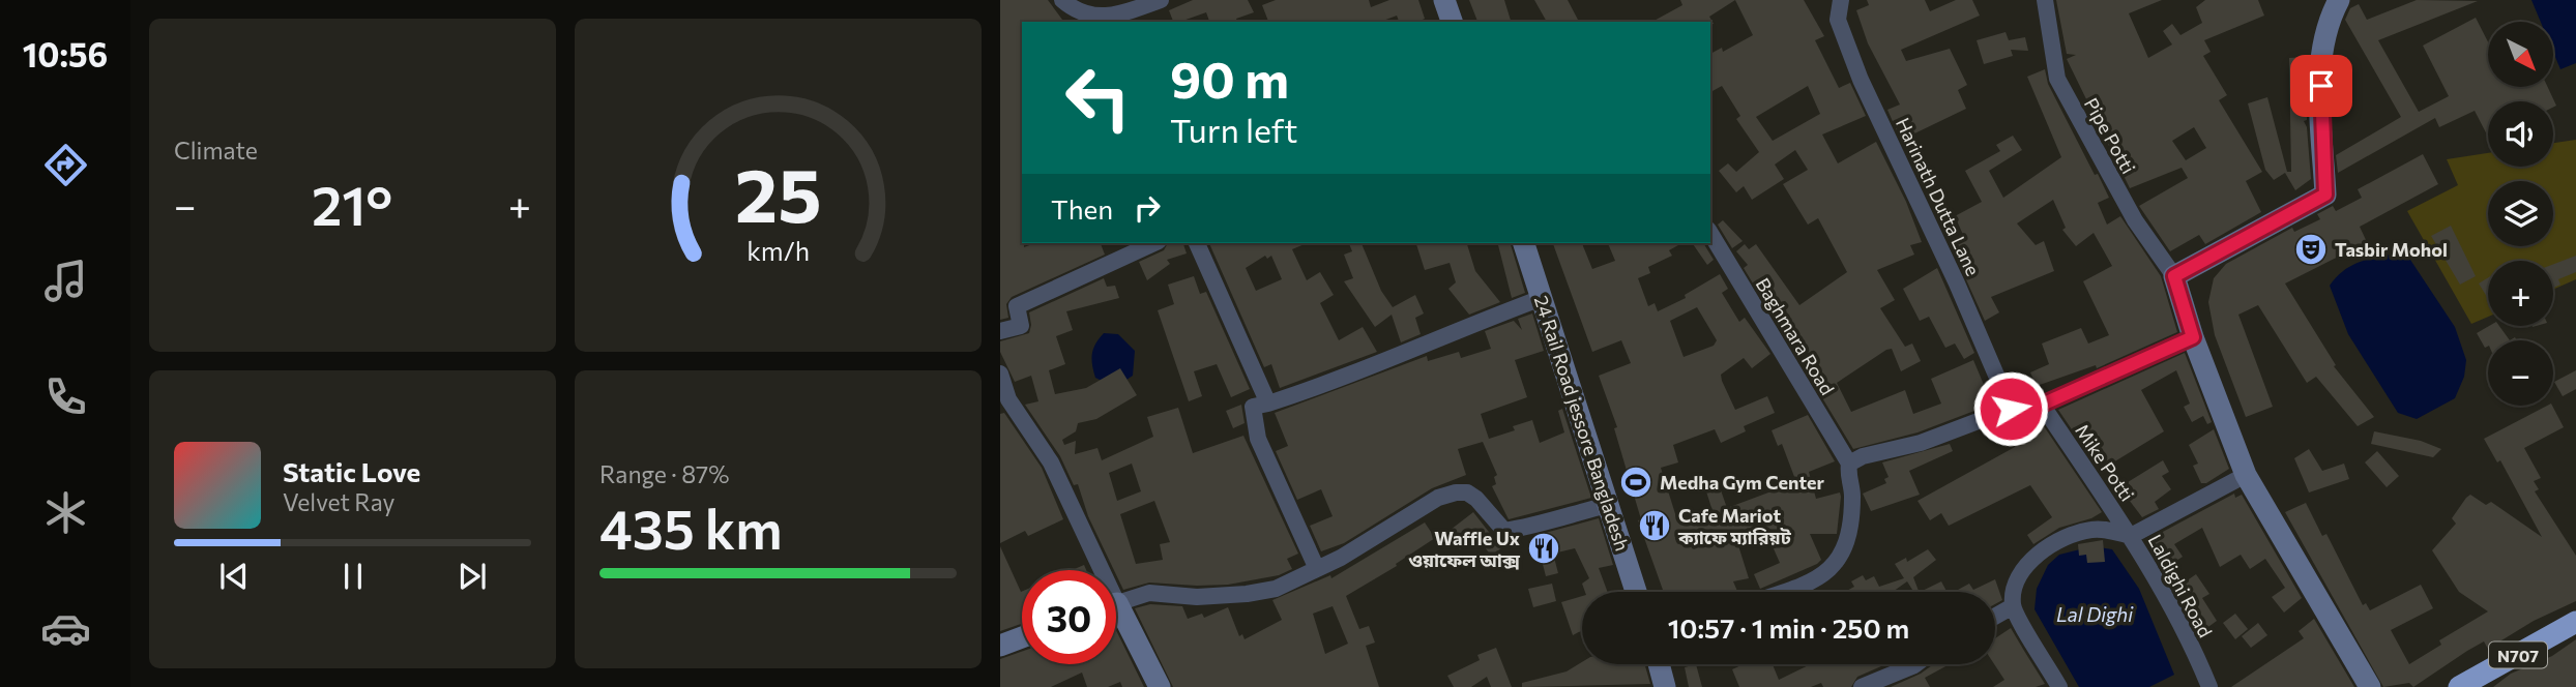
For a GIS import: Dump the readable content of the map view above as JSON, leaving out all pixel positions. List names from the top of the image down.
{
  "streets": {
    "highway": ["N707"],
    "street": [
      "Pipe Potti",
      "Harinath Dutta Lane",
      "Baghmara Road",
      "24 Rail Road jessore Bangladesh",
      "Mike Potti",
      "Laldighi Road"
    ]
  },
  "crossings": [
    ["Mike Potti", "Laldighi Road"]
  ],
  "water": ["Lal Dighi"],
  "places": {
    "theatre": ["Tasbir Mohol"],
    "sports": ["Medha Gym Center"],
    "restaurant": ["Cafe Mariot ক্যাফে ম্যারিয়ট", "Waffle Ux ওয়াফেল আক্স"]
  },
  "north": "bottom right",
  "page": {
    "tabs": "10:56",
    "tile": [
      "Climate",
      ["Range · 87%", "435 km"]
    ],
    "map_buttons": ["+", "−"],
    "turn": ["90 m", "Turn left"],
    "then": "Then",
    "heat": ["−", "21°", "+"],
    "song": ["Static Love", "Velvet Ray"],
    "limit": "30",
    "trip": "10:57 · 1 min · 250 m",
    "gauge": ["25", "km/h"]
  }
}
